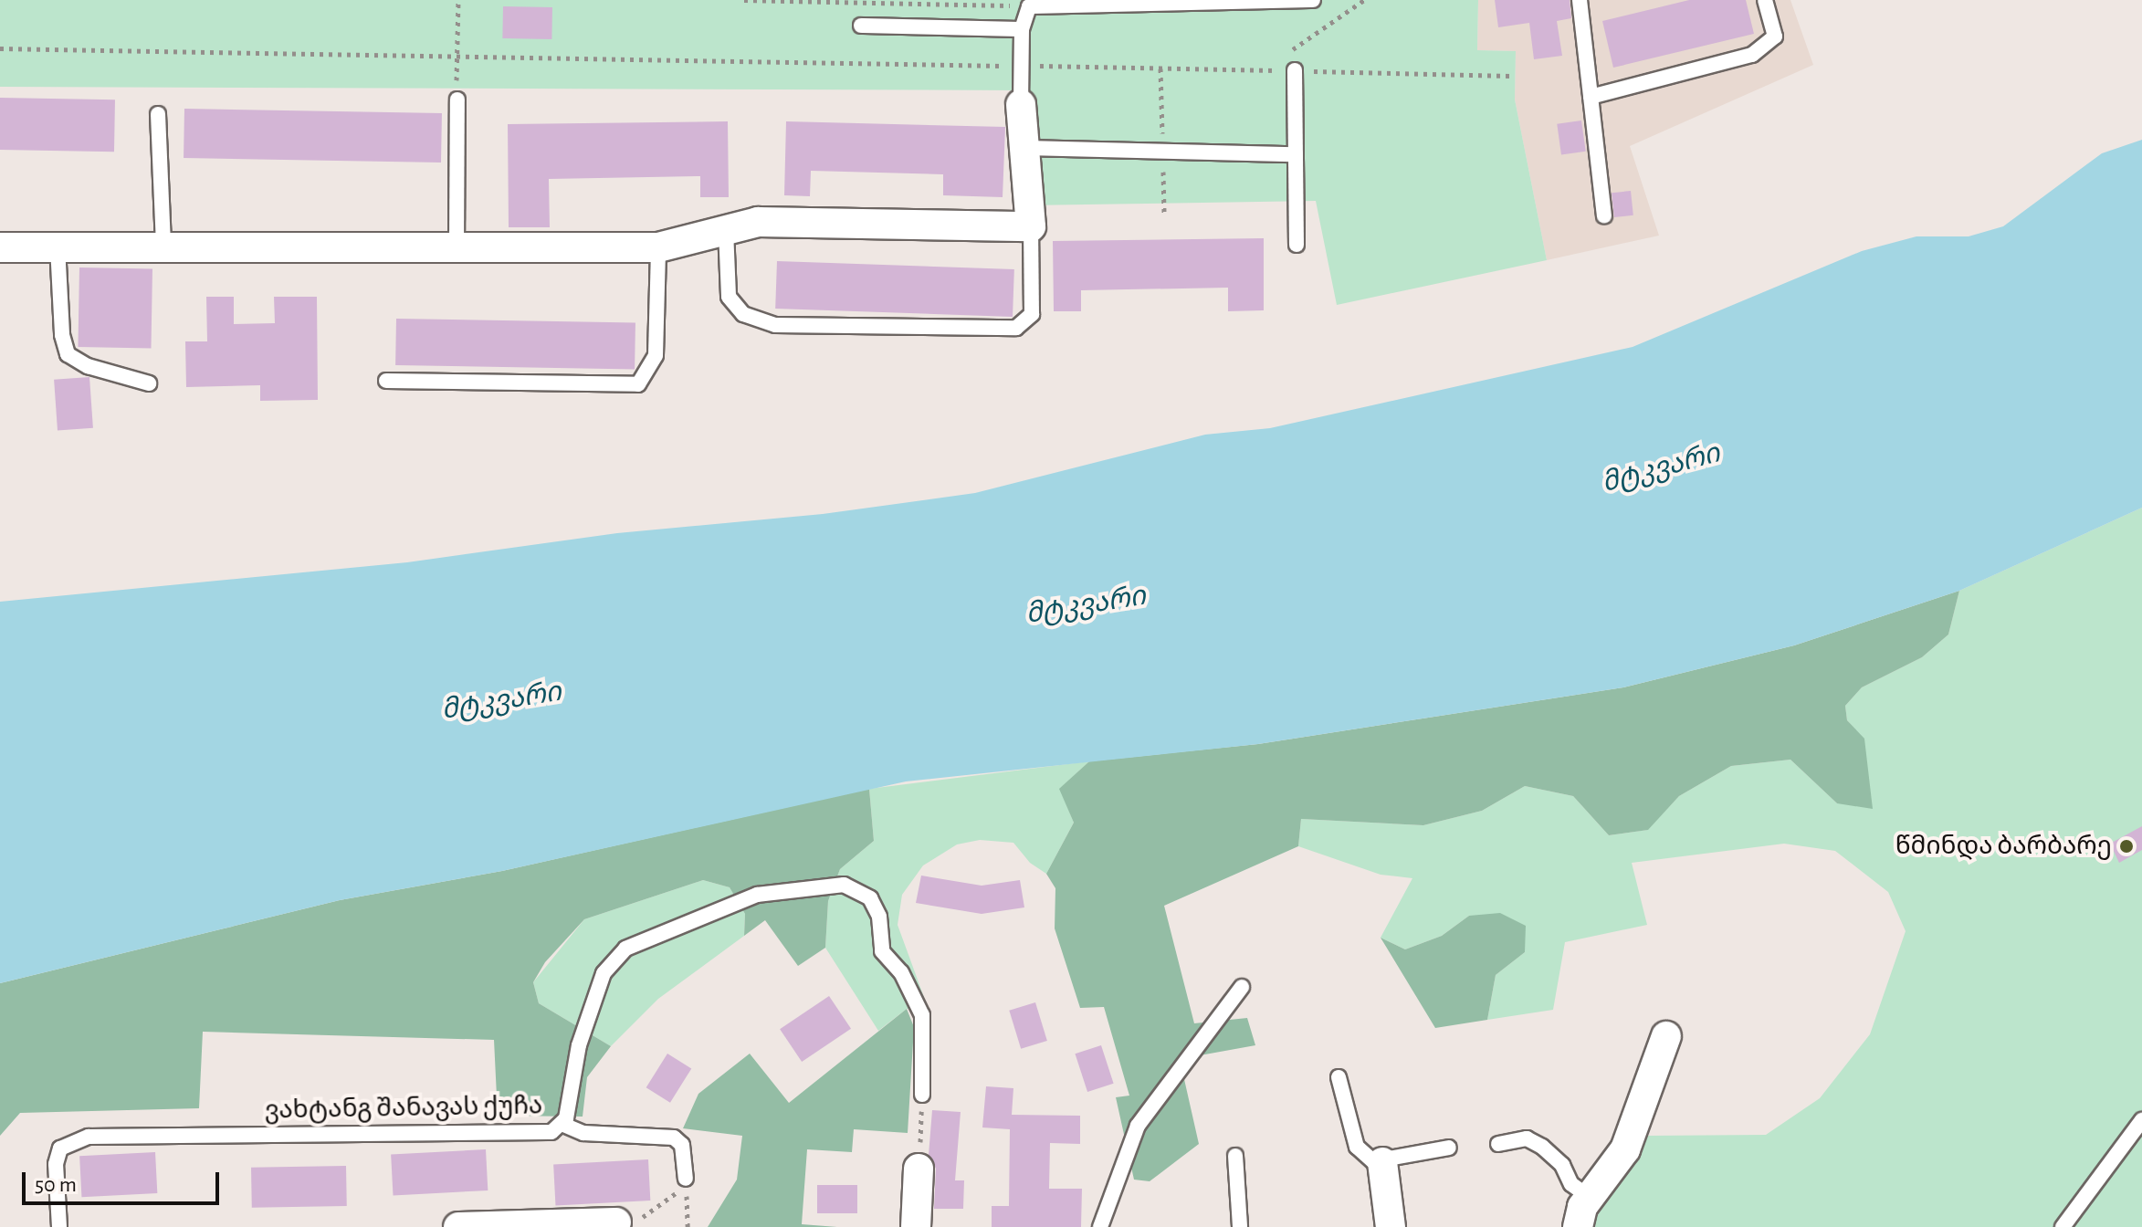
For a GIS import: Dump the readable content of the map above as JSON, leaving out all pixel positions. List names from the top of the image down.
{
  "streets": {
    "lane": ["ვახტანგ შანავას ქუჩა"]
  },
  "water": ["მტკვარი"],
  "places": ["წმინდა ბარბარე"],
  "scale_bar": "50 m"
}
